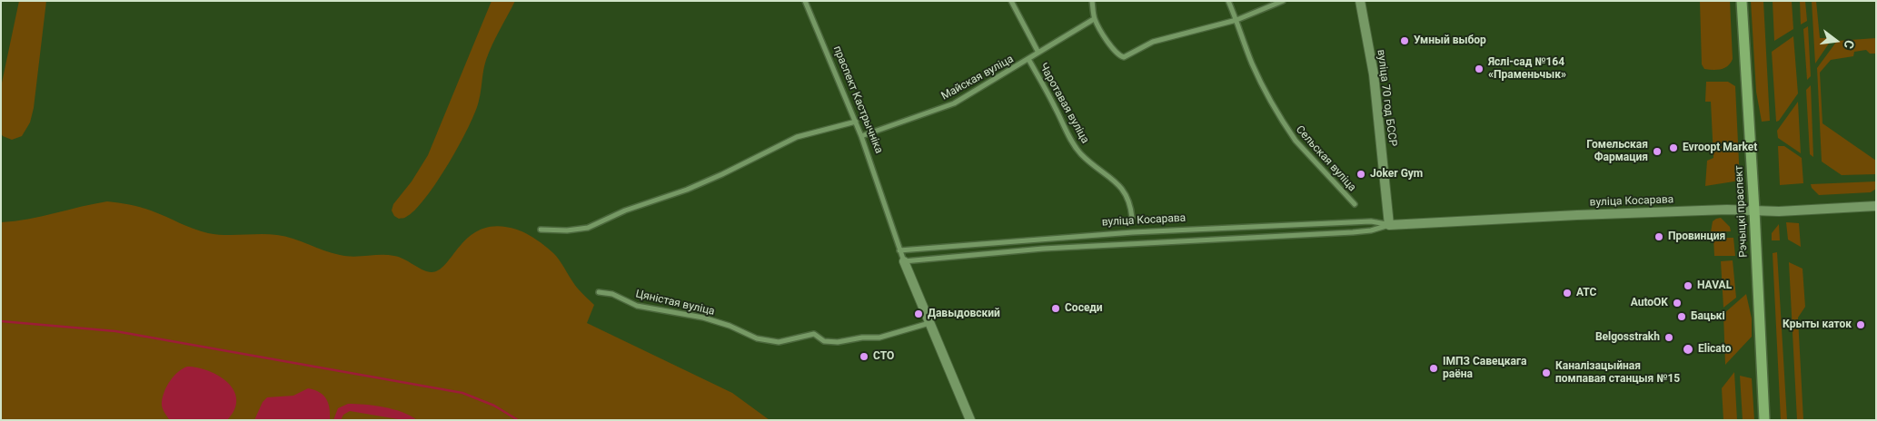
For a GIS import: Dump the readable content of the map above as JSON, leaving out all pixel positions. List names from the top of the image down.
{
  "streets": {
    "main road": ["вуліца 70 год БССР", "вуліца Косарава", "Рэчыцкі праспект"],
    "street": [
      "Майская вуліца",
      "праспект Кастрычніка",
      "Чаротавая вуліца",
      "Сельская вуліца",
      "Цяністая вуліца"
    ]
  },
  "crossings": [
    ["Майская вуліца", "праспект Кастрычніка"],
    ["Майская вуліца", "Чаротавая вуліца"],
    ["вуліца 70 год БССР", "вуліца Косарава"],
    ["праспект Кастрычніка", "вуліца Косарава"],
    ["вуліца Косарава", "Рэчыцкі праспект"]
  ],
  "places": [
    "Умный выбор",
    "Яслі-сад №164 «Праменьчык»",
    "Evroopt Market",
    "Гомельская Фармация",
    "Joker Gym",
    "Провинция",
    "HAVAL",
    "АТС",
    "AutoOK",
    "Соседи",
    "Давыдовский",
    "Бацькі",
    "Крыты каток",
    "Belgosstrakh",
    "Elicato",
    "СТО",
    "ІМПЗ Савецкага раёна",
    "Каналізацыйная помпавая станцыя №15"
  ],
  "north": "right"
}
